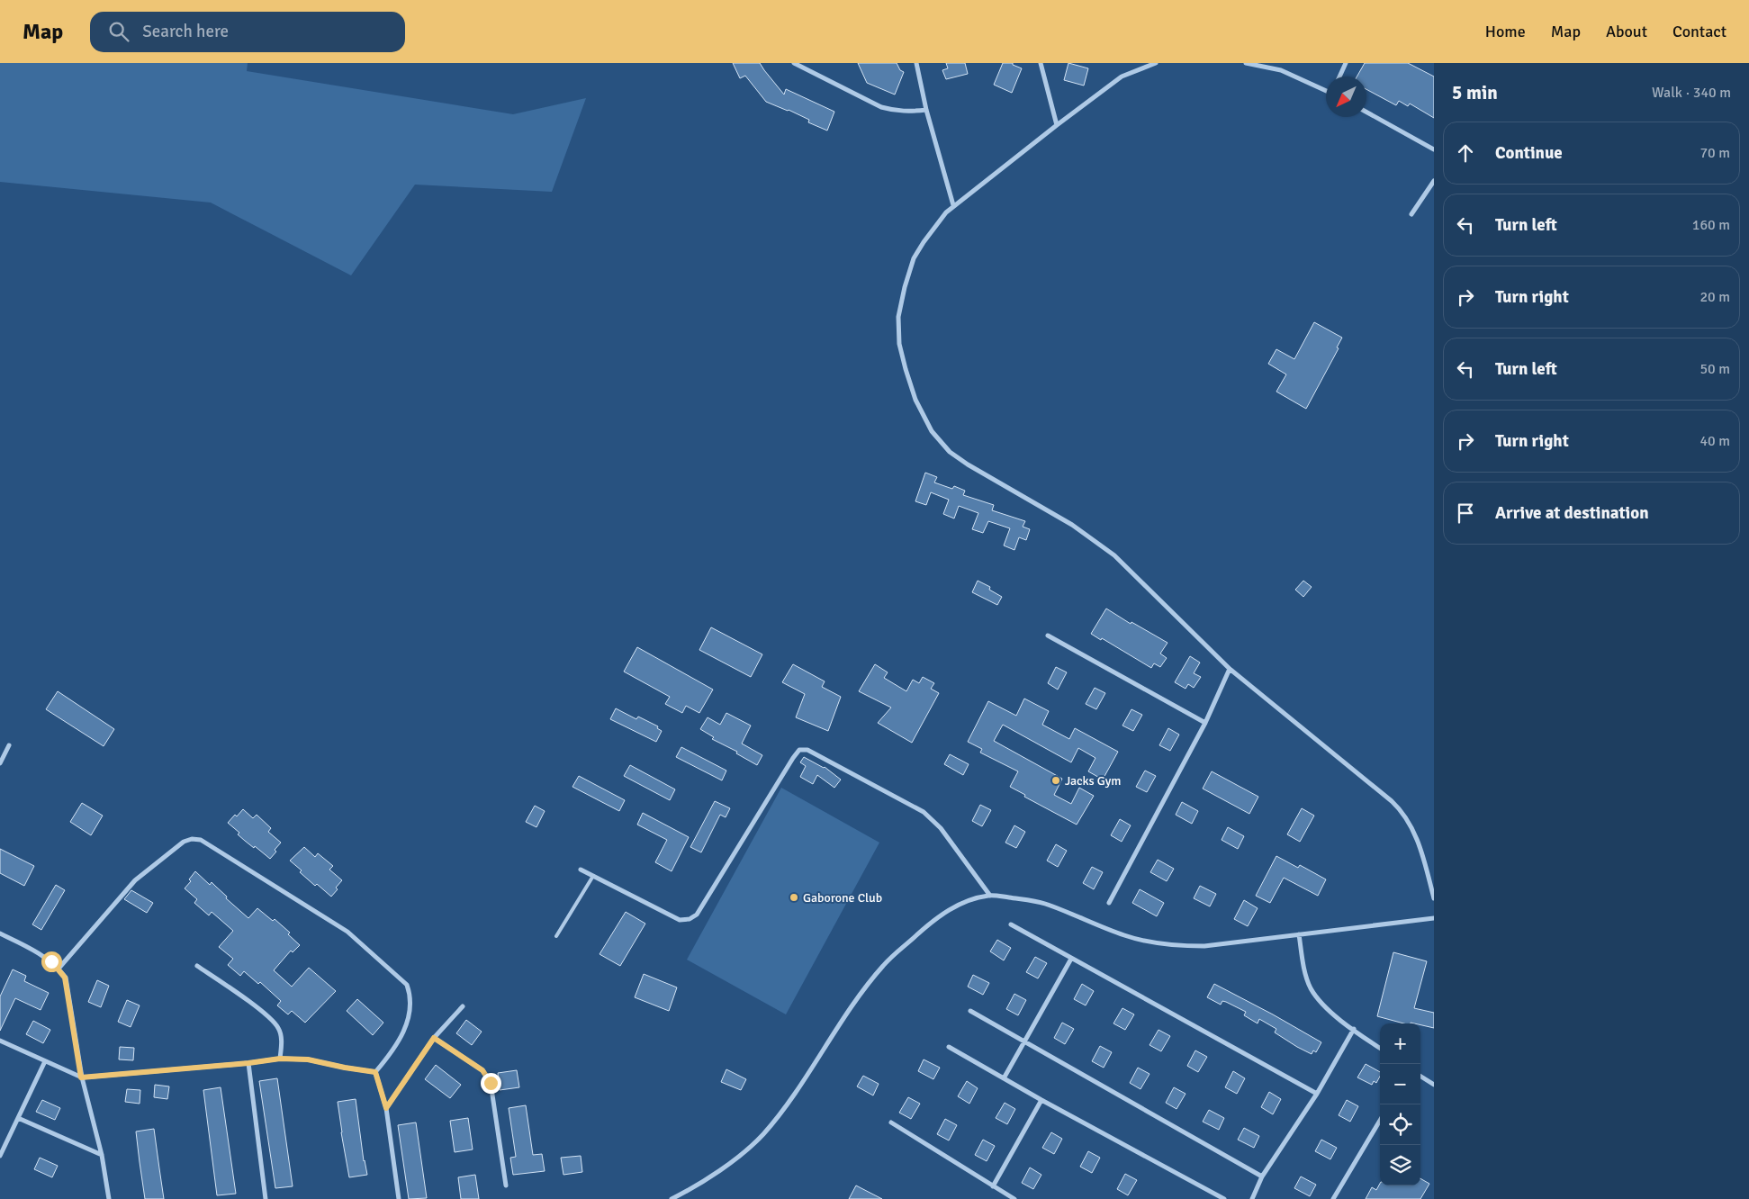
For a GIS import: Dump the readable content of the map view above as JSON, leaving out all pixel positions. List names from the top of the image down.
{
  "places": ["Jacks Gym", "Gaborone Club"],
  "north": "bottom left",
  "page": {
    "header": "Map",
    "search": "Search here",
    "nav": [
      "Home",
      "Map",
      "About",
      "Contact"
    ],
    "heading": ["5 min", "Walk · 340 m"],
    "list": [
      ["Continue", "70 m"],
      ["Turn left", "160 m"],
      ["Turn right", "20 m"],
      ["Turn left", "50 m"],
      ["Turn right", "40 m"],
      "Arrive at destination"
    ],
    "map_buttons": ["+", "−"]
  }
}
